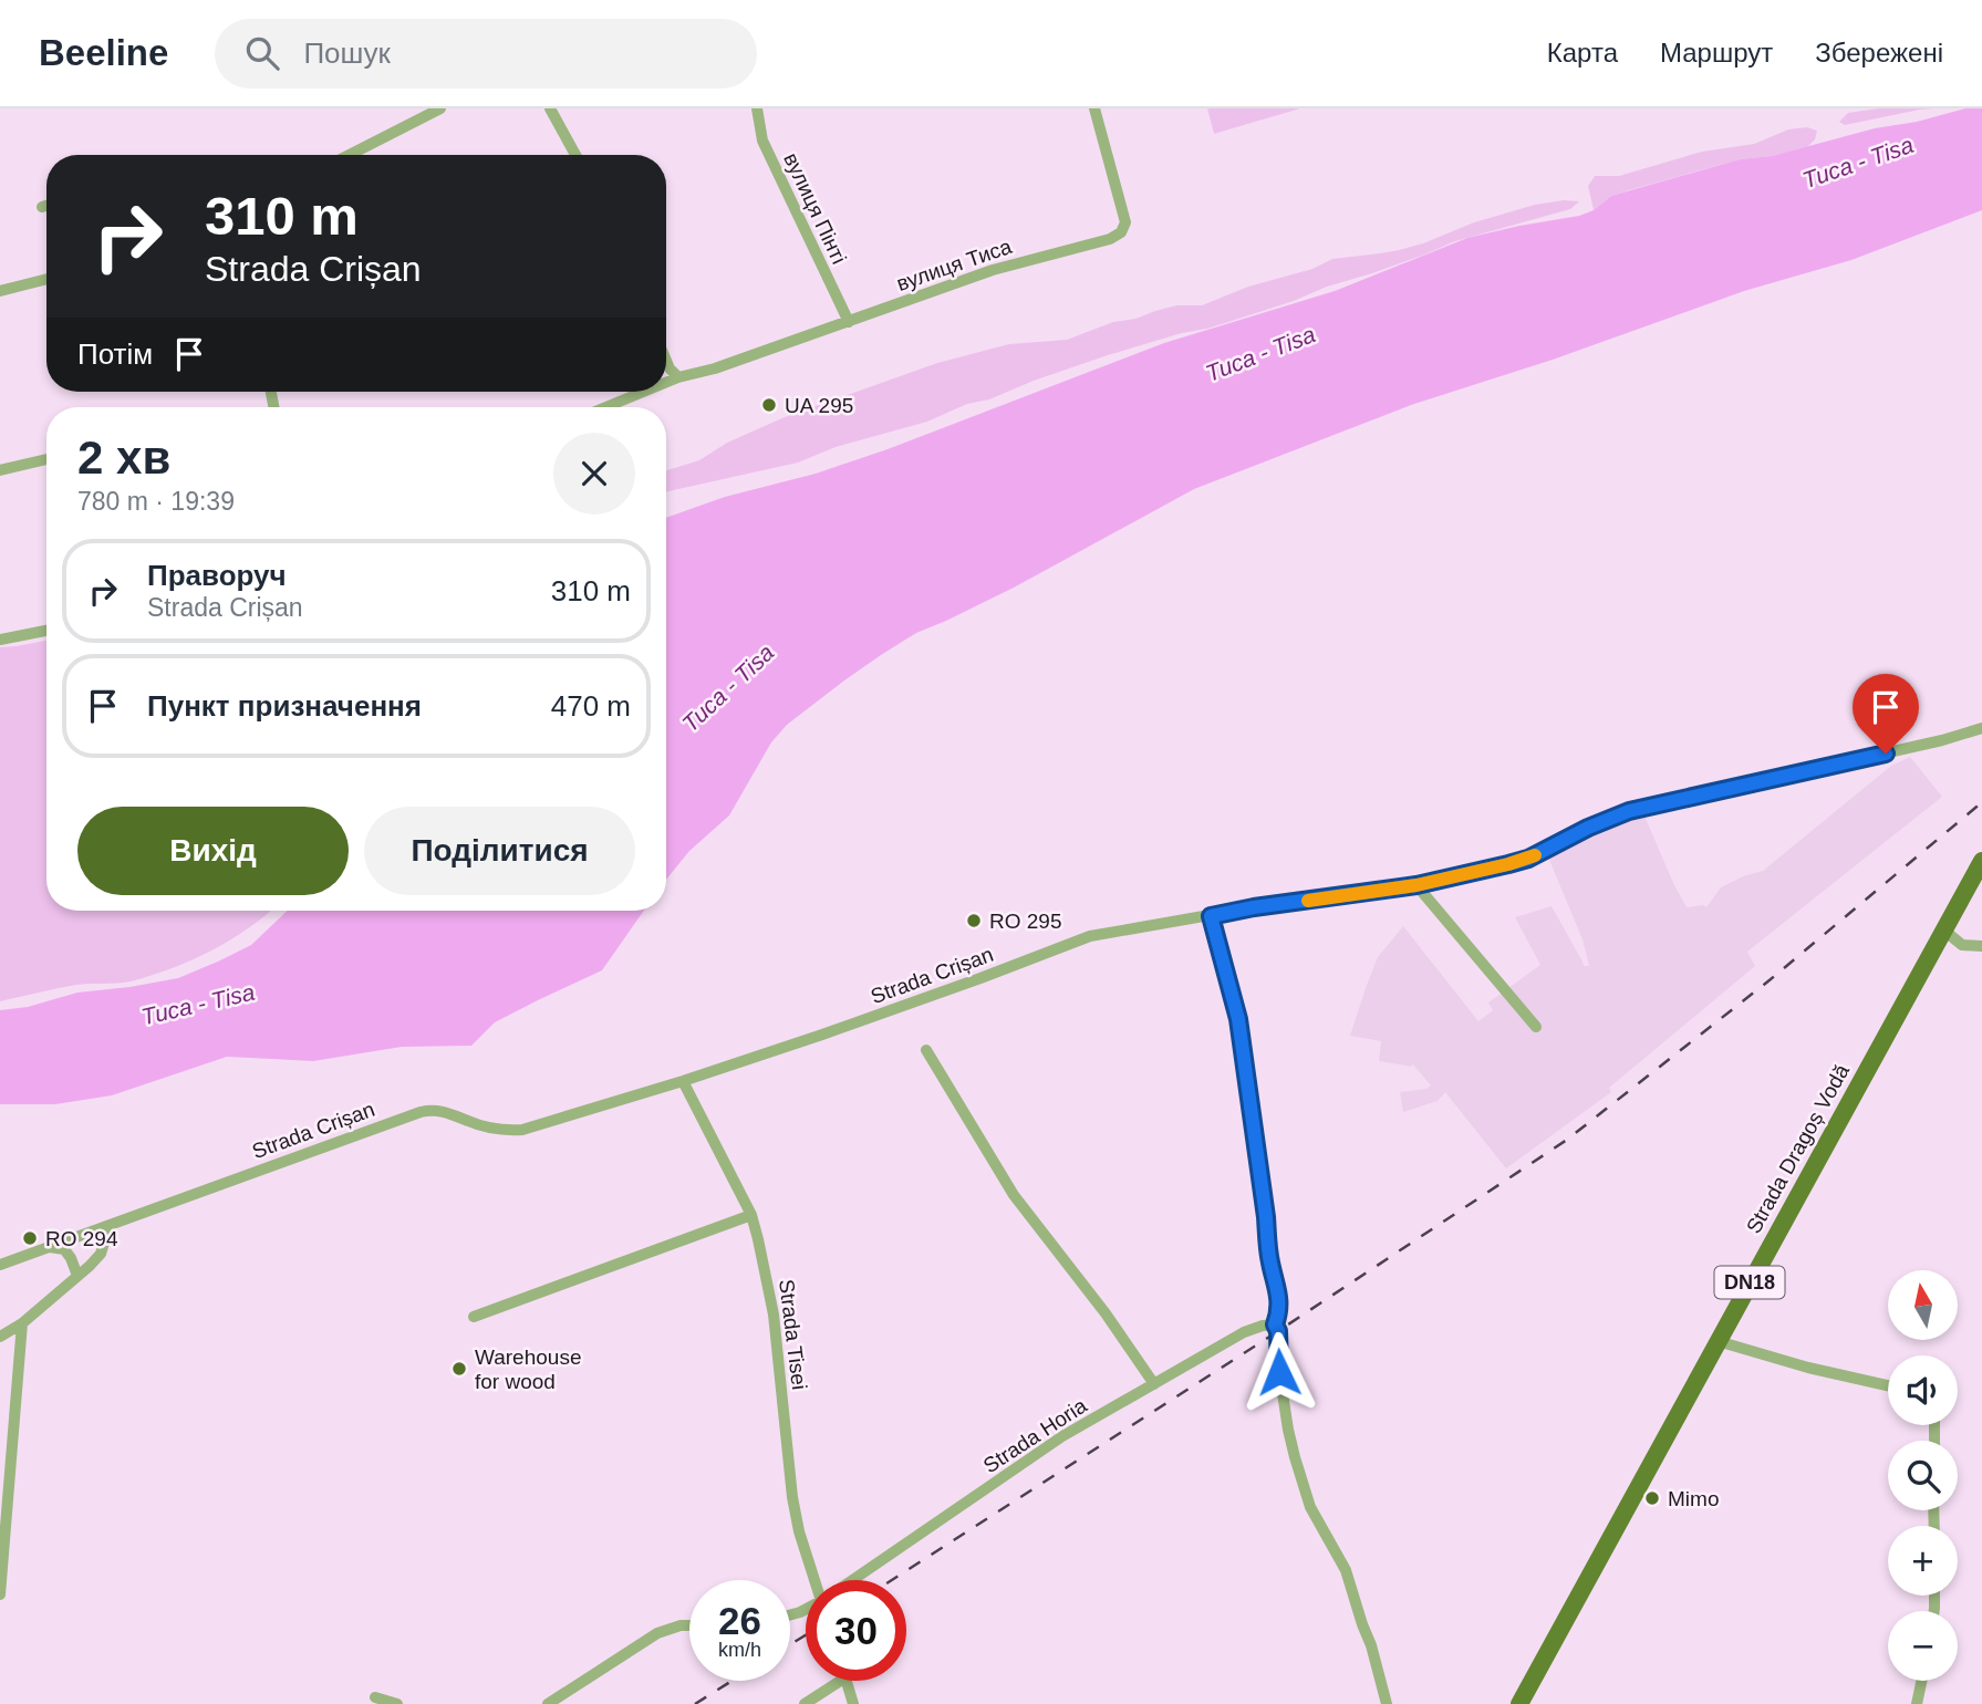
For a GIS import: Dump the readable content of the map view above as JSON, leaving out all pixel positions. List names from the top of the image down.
{
  "streets": {
    "main road": ["Strada Dragoș Vodă", "DN18"],
    "street": [
      "вулиця Пінті",
      "вулиця Тиса",
      "Strada Crișan",
      "Strada Tisei",
      "Strada Horia"
    ]
  },
  "crossings": [
    ["вулиця Пінті", "вулиця Тиса"],
    ["Strada Crișan", "Strada Tisei"]
  ],
  "water": ["Тиса - Tisa"],
  "places": [
    "UA 295",
    "RO 295",
    "RO 294",
    "Warehouse for wood",
    "Mimo"
  ],
  "north": "top",
  "page": {
    "header": "Beeline",
    "search": "Пошук",
    "nav": ["Карта", "Маршрут", "Збережені"],
    "turn": ["310 m", "Strada Crișan"],
    "then": "Потім",
    "heading": ["2 хв", "780 m · 19:39"],
    "list": [
      {
        "name": "Праворуч",
        "note": "Strada Crișan",
        "value": "310 m"
      },
      {
        "name": "Пункт призначення",
        "value": "470 m"
      }
    ],
    "buttons": ["Вихід", "Поділитися"],
    "map_buttons": ["+", "−"],
    "speed": "26 km/h",
    "limit": "30"
  }
}
